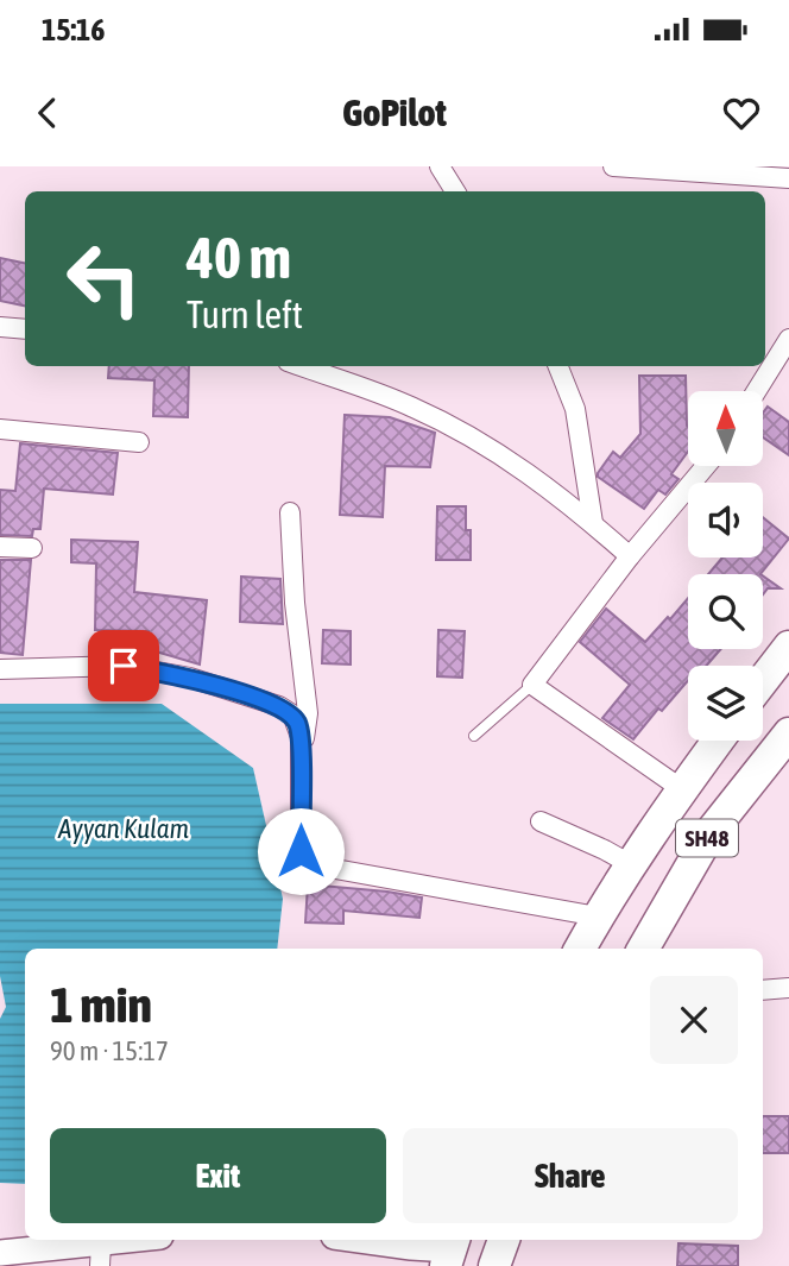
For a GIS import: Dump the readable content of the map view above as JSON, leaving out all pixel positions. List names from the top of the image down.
{
  "streets": {
    "main road": ["SH48"]
  },
  "water": ["Ayyan Kulam"],
  "north": "top",
  "page": {
    "status": "15:16",
    "header": "GoPilot",
    "turn": ["40 m", "Turn left"],
    "heading": ["1 min", "90 m · 15:17"],
    "buttons": ["Exit", "Share"]
  }
}
